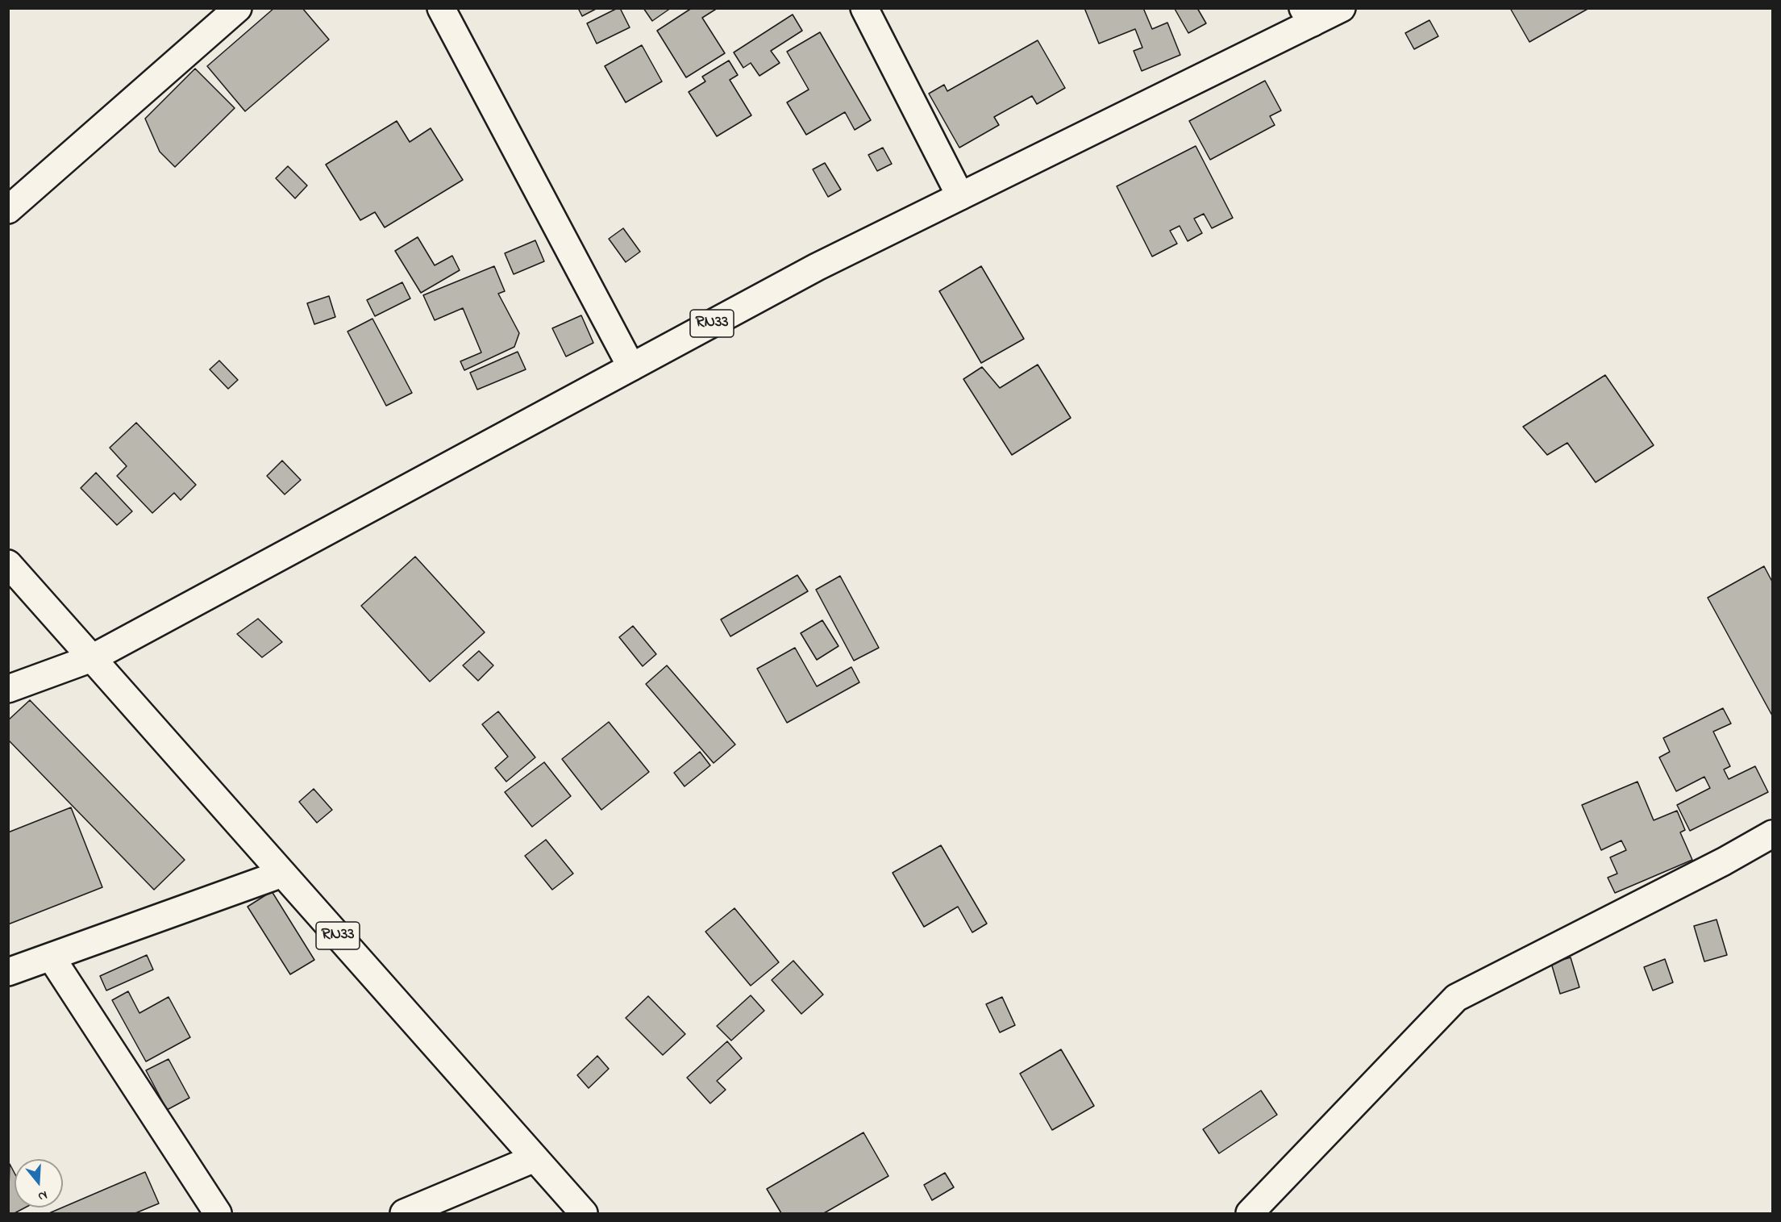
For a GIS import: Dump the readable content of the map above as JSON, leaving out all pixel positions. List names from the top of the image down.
{
  "streets": {
    "street": ["RN33"]
  },
  "north": "bottom"
}
